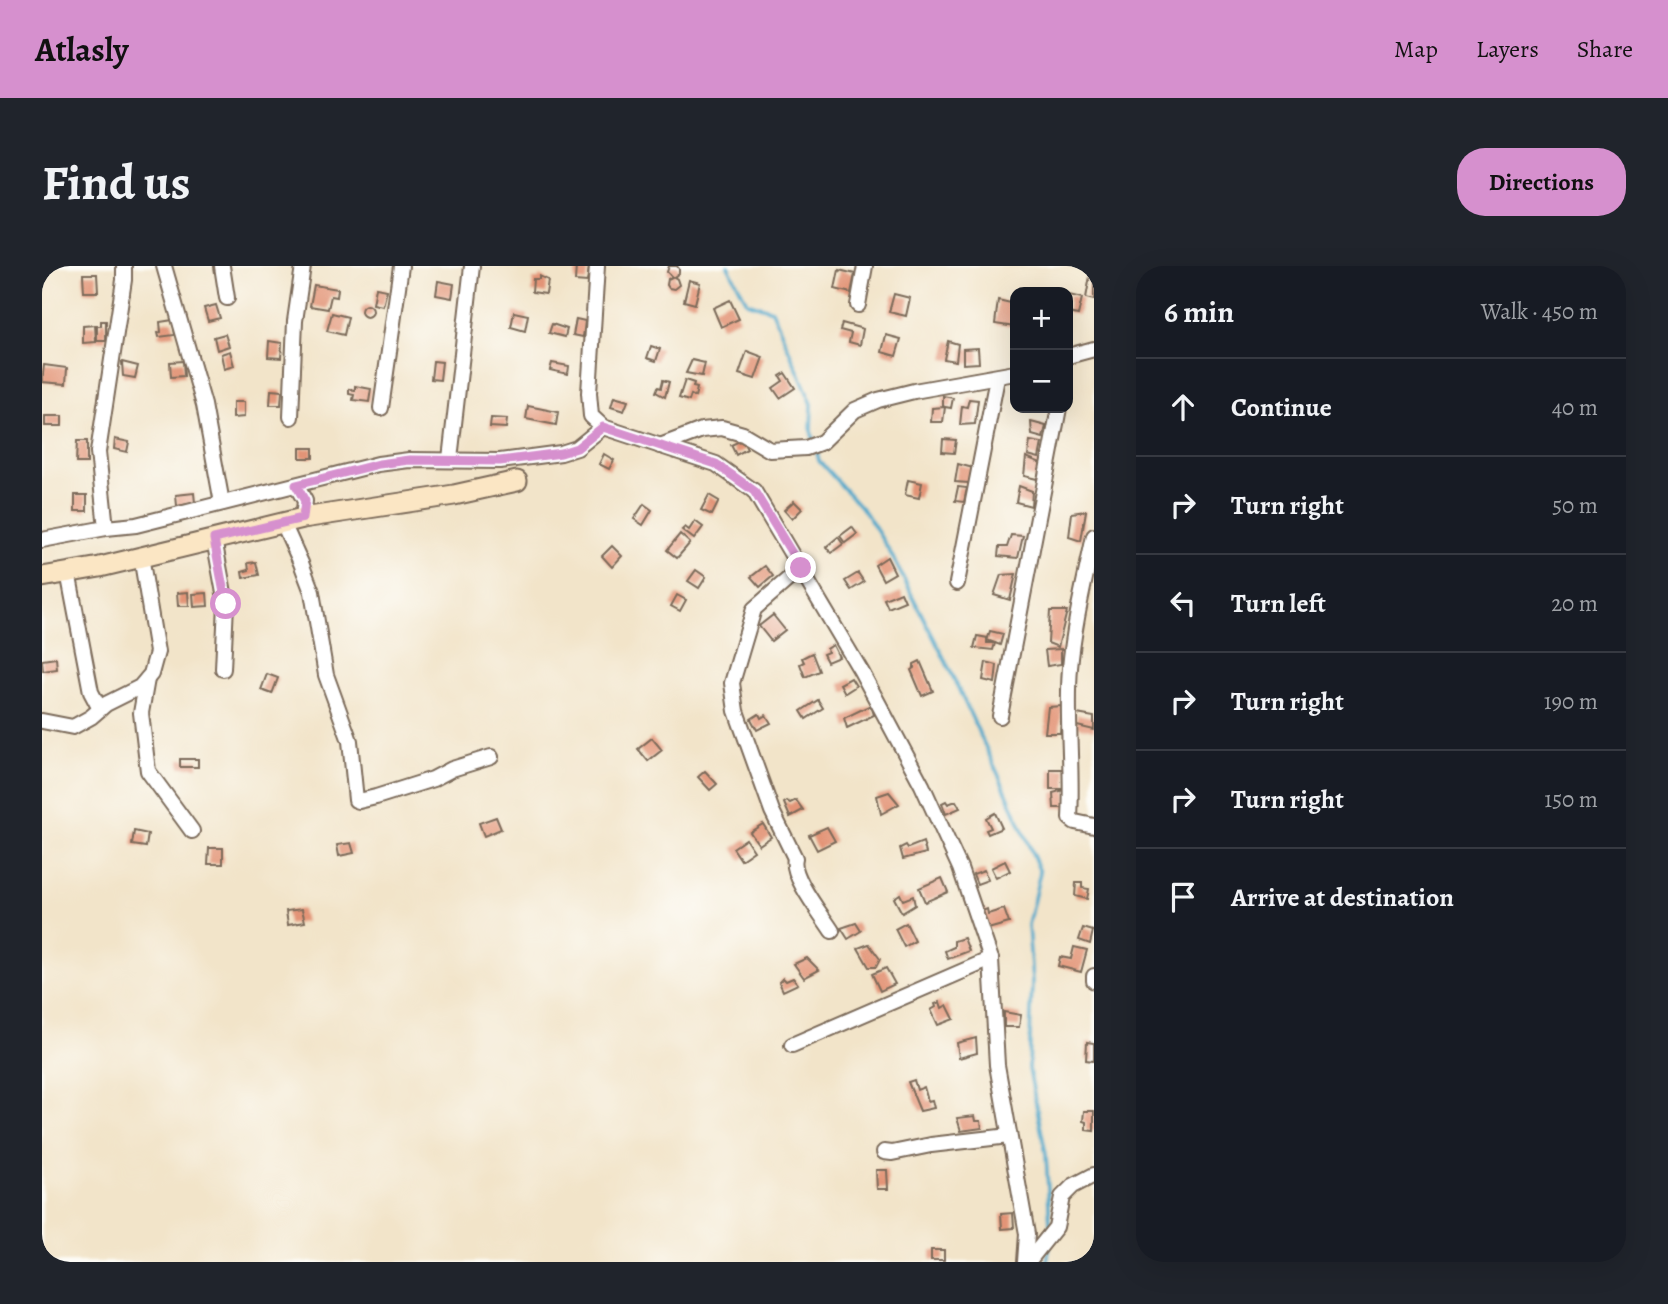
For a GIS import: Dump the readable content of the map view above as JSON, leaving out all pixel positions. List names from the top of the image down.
{
  "page": {
    "header": "Atlasly",
    "nav": ["Map", "Layers", "Share"],
    "buttons": "Directions",
    "title": "Find us",
    "heading": ["6 min", "Walk · 450 m"],
    "map_buttons": ["+", "−"],
    "list": [
      ["Continue", "40 m"],
      ["Turn right", "50 m"],
      ["Turn left", "20 m"],
      ["Turn right", "190 m"],
      ["Turn right", "150 m"],
      "Arrive at destination"
    ]
  }
}
